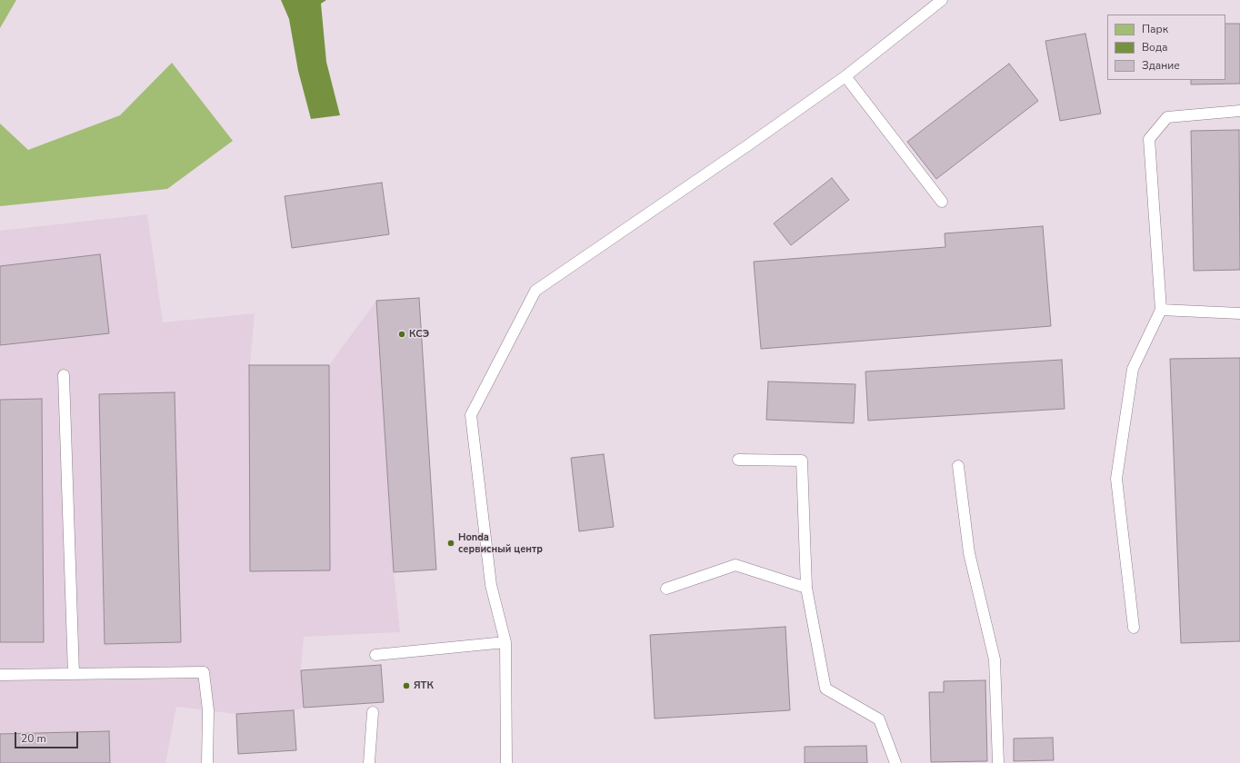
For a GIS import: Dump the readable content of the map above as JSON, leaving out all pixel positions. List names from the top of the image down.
{
  "places": ["КСЭ", "Honda сервисный центр", "ЯТК"],
  "legend": ["Парк", "Вода", "Здание"],
  "scale_bar": "20 m"
}
